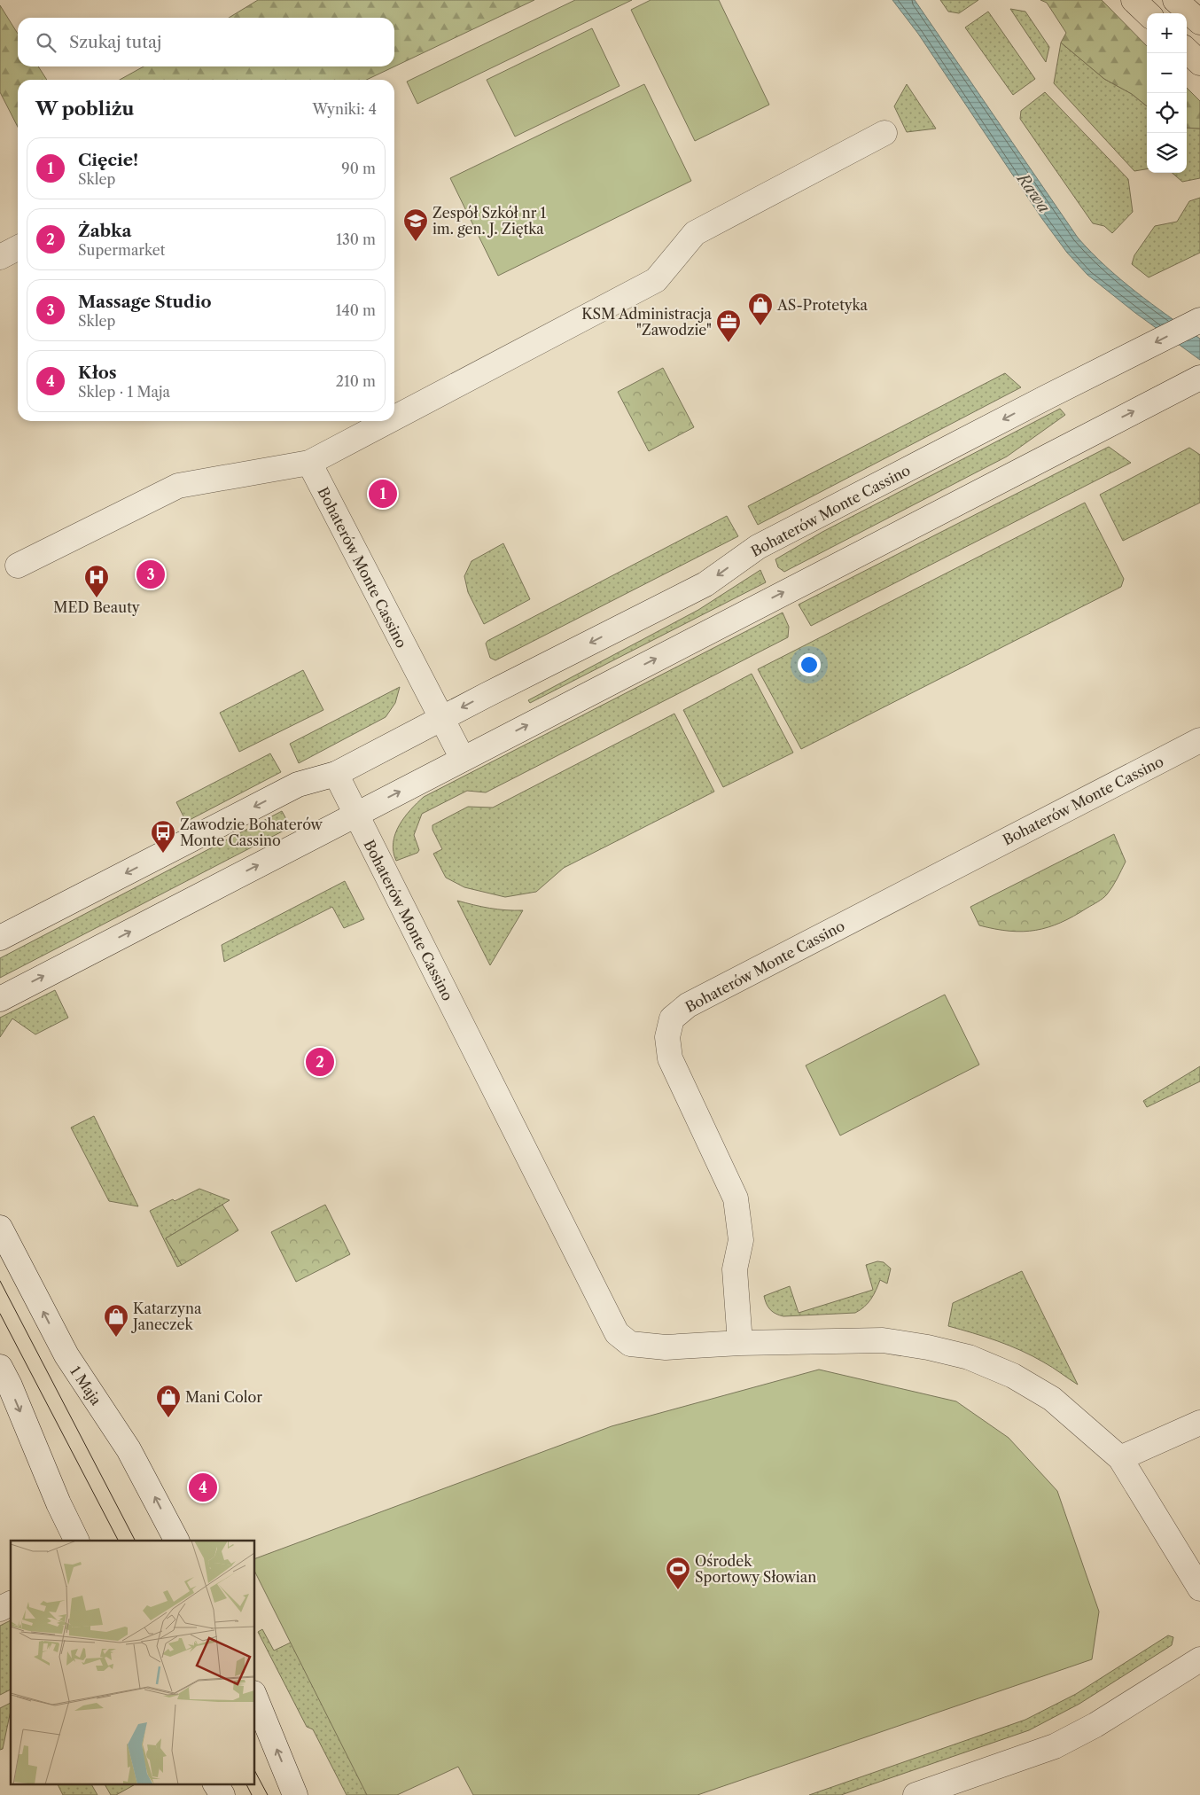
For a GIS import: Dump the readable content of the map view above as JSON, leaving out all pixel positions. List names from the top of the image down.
{
  "streets": {
    "street": ["Bohaterów Monte Cassino", "1 Maja"]
  },
  "water": ["Rawa"],
  "places": {
    "school or university": ["Zespół Szkół nr 1 im. gen. J. Ziętka"],
    "shop": ["AS-Protetyka", "Katarzyna Janeczek", "Mani Color"],
    "office": ["KSM Administracja \"Zawodzie\""],
    "hospital": ["MED Beauty"],
    "bus stop": ["Zawodzie Bohaterów Monte Cassino"],
    "sports": ["Ośrodek Sportowy Słowian"]
  },
  "page": {
    "map_buttons": ["+", "−"],
    "search": "Szukaj tutaj",
    "heading": ["W pobliżu", "Wyniki: 4"],
    "list": [
      {
        "mark": "1",
        "name": "Cięcie!",
        "note": "Sklep",
        "value": "90 m"
      },
      {
        "mark": "2",
        "name": "Żabka",
        "note": "Supermarket",
        "value": "130 m"
      },
      {
        "mark": "3",
        "name": "Massage Studio",
        "note": "Sklep",
        "value": "140 m"
      },
      {
        "mark": "4",
        "name": "Kłos",
        "note": "Sklep · 1 Maja",
        "value": "210 m"
      }
    ],
    "pins": [
      "1",
      "3",
      "2",
      "4"
    ]
  }
}
